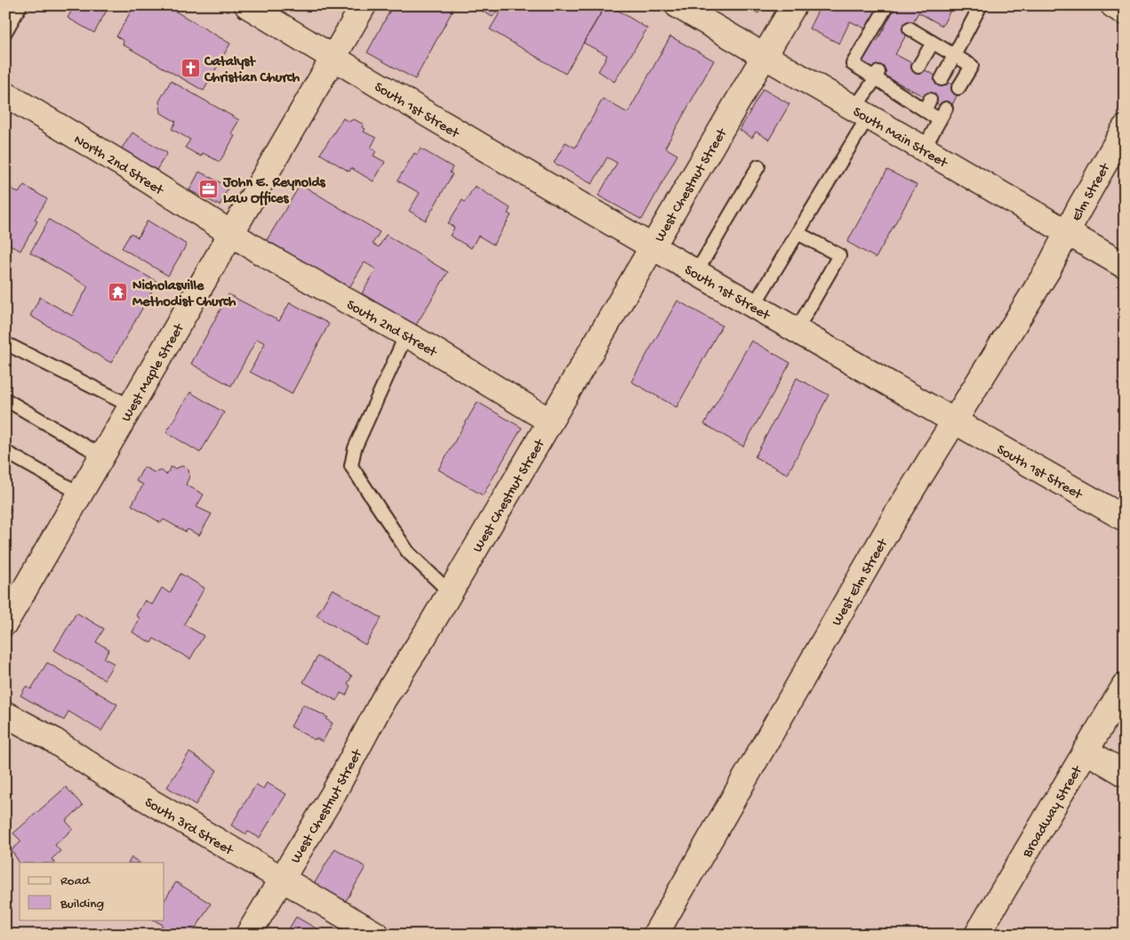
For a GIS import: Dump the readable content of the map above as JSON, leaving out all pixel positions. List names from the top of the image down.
{
  "streets": {
    "street": [
      "South 1st Street",
      "South Main Street",
      "North 2nd Street",
      "West Chestnut Street",
      "Elm Street",
      "South 2nd Street",
      "West Maple Street",
      "West Elm Street",
      "Broadway Street",
      "South 3rd Street"
    ]
  },
  "crossings": [
    ["South 1st Street", "West Chestnut Street"],
    ["South 1st Street", "West Maple Street"],
    ["South 1st Street", "West Elm Street"],
    ["South Main Street", "West Chestnut Street"],
    ["South Main Street", "Elm Street"],
    ["South Main Street", "West Elm Street"],
    ["North 2nd Street", "South 2nd Street"],
    ["North 2nd Street", "West Maple Street"],
    ["West Chestnut Street", "South 2nd Street"],
    ["West Chestnut Street", "South 3rd Street"],
    ["Elm Street", "West Elm Street"],
    ["South 2nd Street", "West Maple Street"]
  ],
  "places": {
    "church": ["Catalyst Christian Church"],
    "office": ["John E. Reynolds Law Offices"],
    "temple": ["Nicholasville Methodist Church"]
  },
  "legend": ["Road", "Building"]
}
